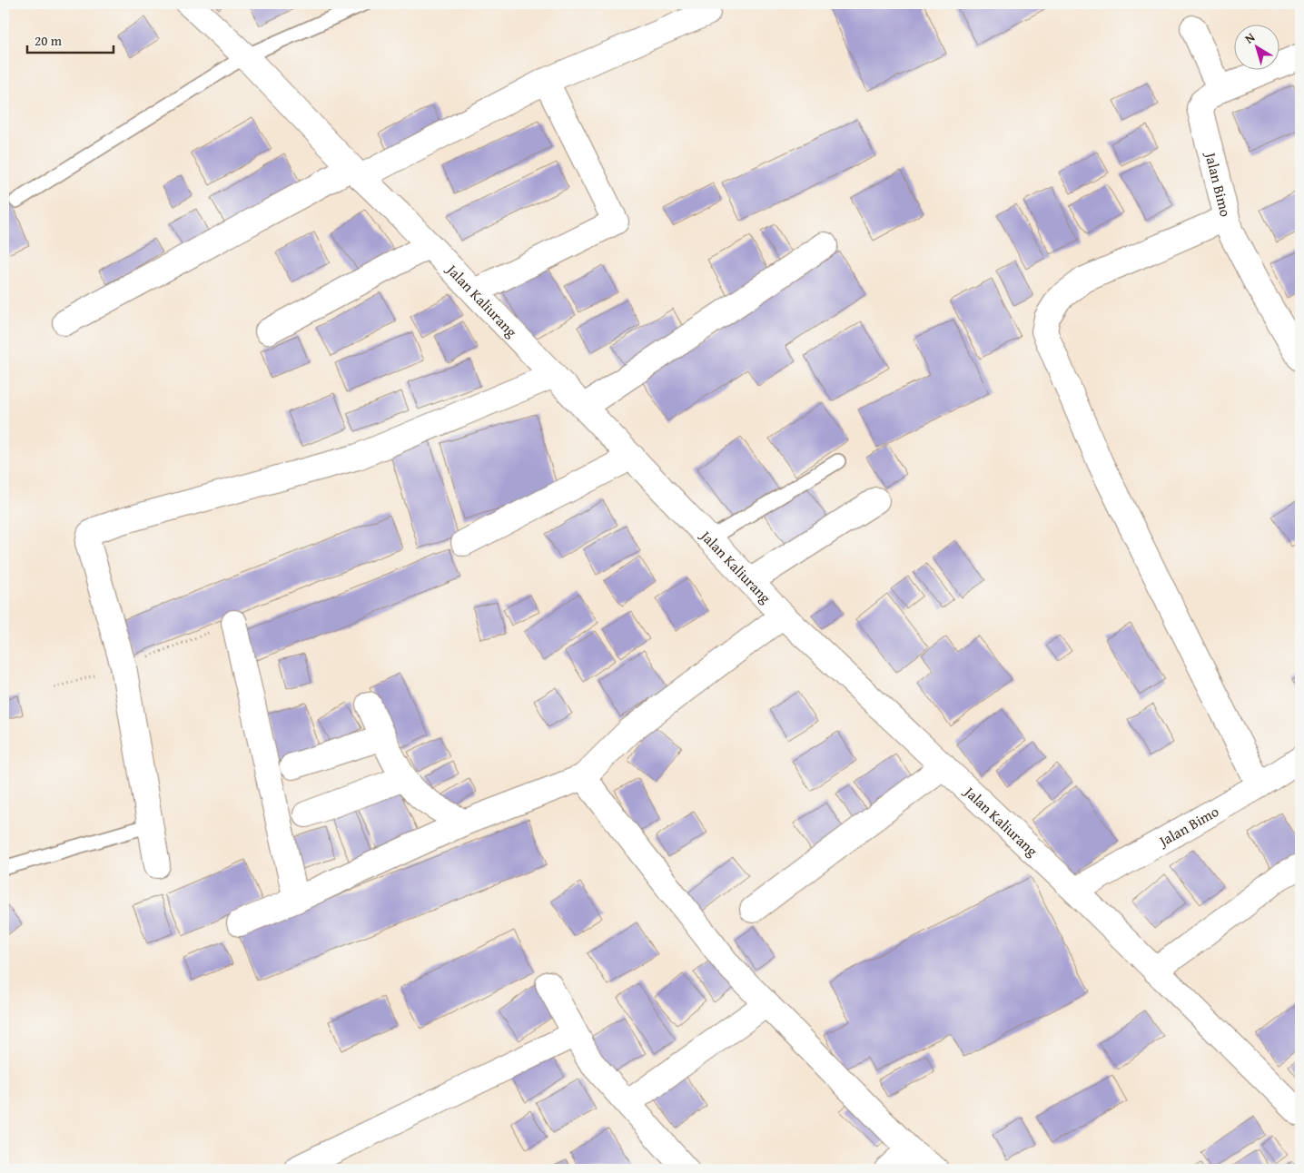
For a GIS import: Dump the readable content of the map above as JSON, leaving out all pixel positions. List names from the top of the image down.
{
  "streets": {
    "street": ["Jalan Bimo", "Jalan Kaliurang"]
  },
  "crossings": [
    ["Jalan Bimo", "Jalan Kaliurang"]
  ],
  "scale_bar": "20 m",
  "north": "top left"
}
